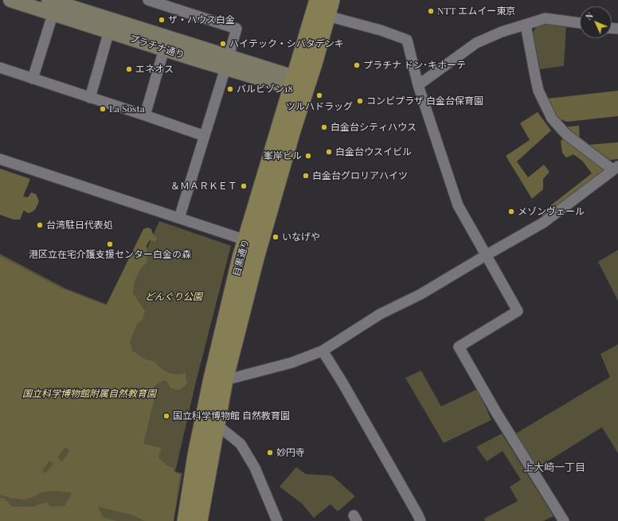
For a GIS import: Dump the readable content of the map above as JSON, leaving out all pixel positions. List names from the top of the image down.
{
  "streets": {
    "main road": ["プラチナ通り", "目黒通り"]
  },
  "crossings": [
    ["プラチナ通り", "目黒通り"]
  ],
  "districts": ["上大崎一丁目"],
  "parks": ["どんぐり公園", "国立科学博物館附属自然教育園"],
  "places": [
    "NTT エムイー東京",
    "ザ・ハウス白金",
    "ハイテック・シバタデンキ",
    "プラチナ ドン･キホーテ",
    "エネオス",
    "バルビゾン18",
    "ツルハドラッグ",
    "コンビプラザ 白金台保育園",
    "La Sosta",
    "白金台シティハウス",
    "白金台ウスイビル",
    "峯岸ビル",
    "白金台グロリアハイツ",
    "＆ＭＡＲＫＥＴ",
    "メゾンヴェール",
    "台湾駐日代表処",
    "いなげや",
    "港区立在宅介護支援センター白金の森",
    "国立科学博物館 自然教育園",
    "妙円寺"
  ],
  "north": "top left"
}
